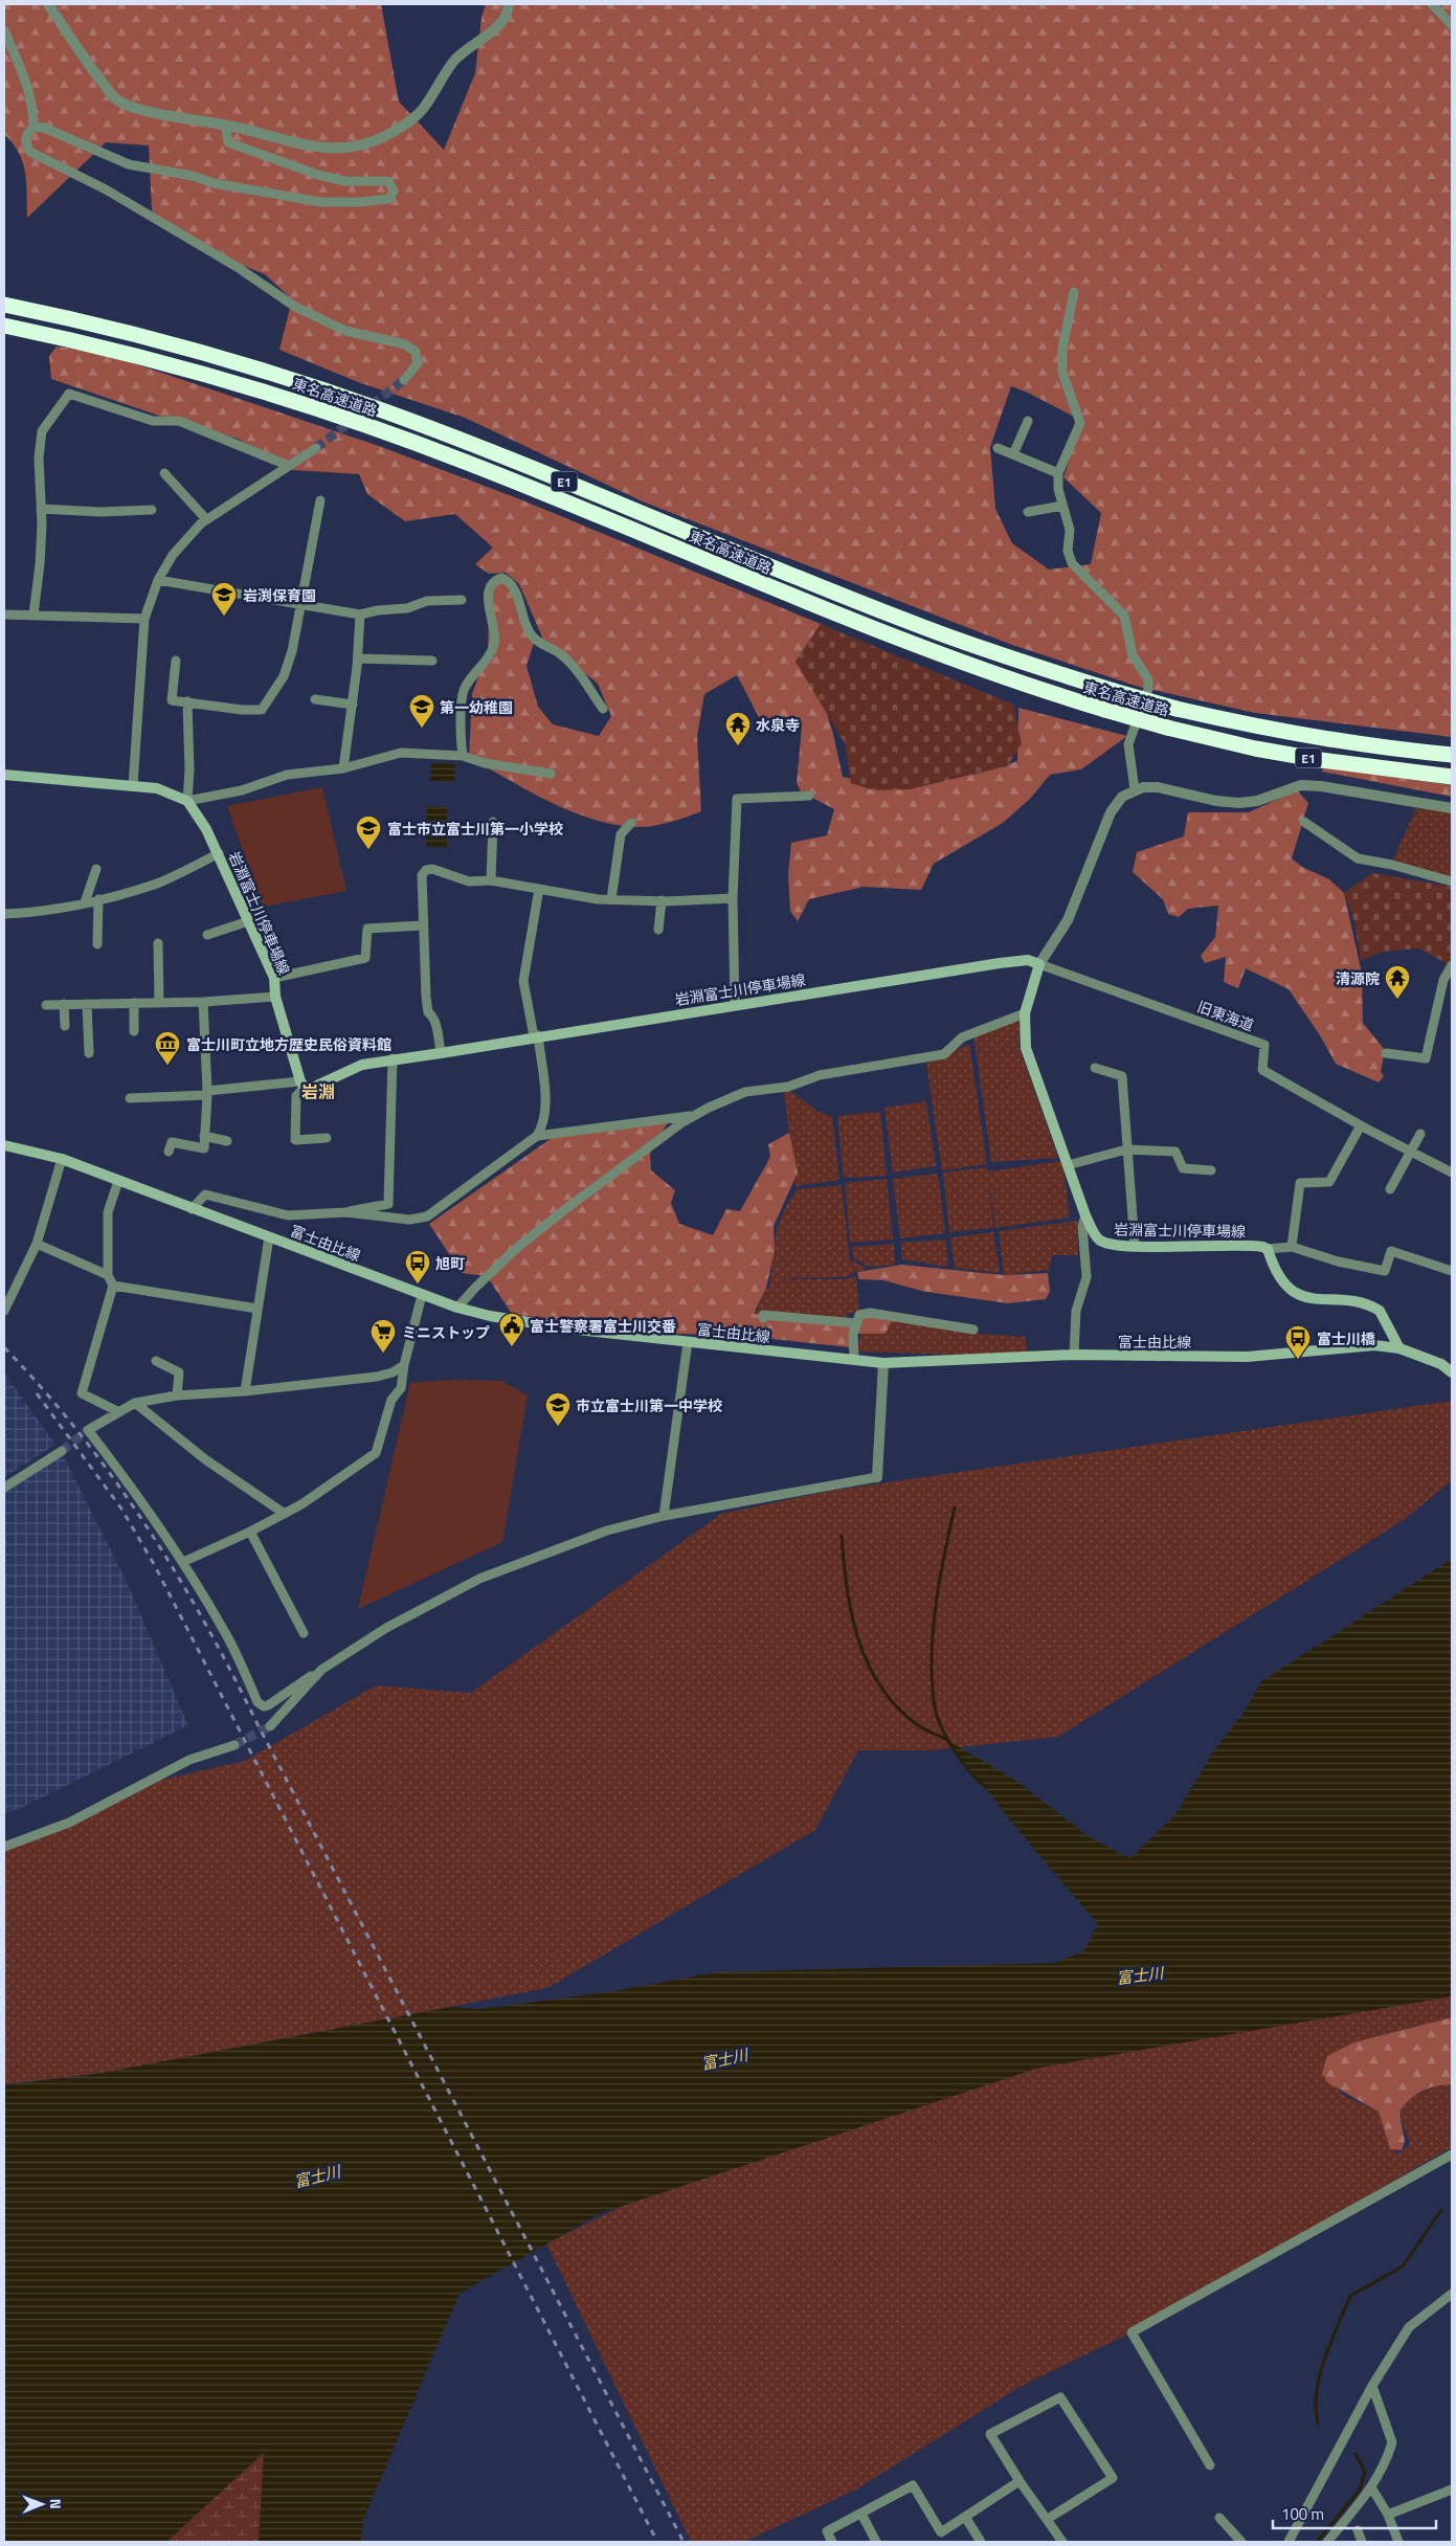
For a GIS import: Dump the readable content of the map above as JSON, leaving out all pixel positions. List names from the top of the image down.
{
  "streets": {
    "highway": ["東名高速道路", "E1"],
    "main road": ["岩淵富士川停車場線", "富士由比線"],
    "street": ["旧東海道"]
  },
  "crossings": [
    ["岩淵富士川停車場線", "旧東海道"]
  ],
  "districts": ["岩淵"],
  "water": ["富士川"],
  "places": {
    "school or university": [
      "岩渕保育園",
      "第一幼稚園",
      "富士市立富士川第一小学校",
      "市立富士川第一中学校"
    ],
    "temple": ["水泉寺", "清源院"],
    "museum": ["富士川町立地方歴史民俗資料館"],
    "bus stop": ["旭町", "富士川橋"],
    "public building": ["富士警察署富士川交番"],
    "supermarket": ["ミニストップ"]
  },
  "scale_bar": "100 m",
  "north": "right"
}
